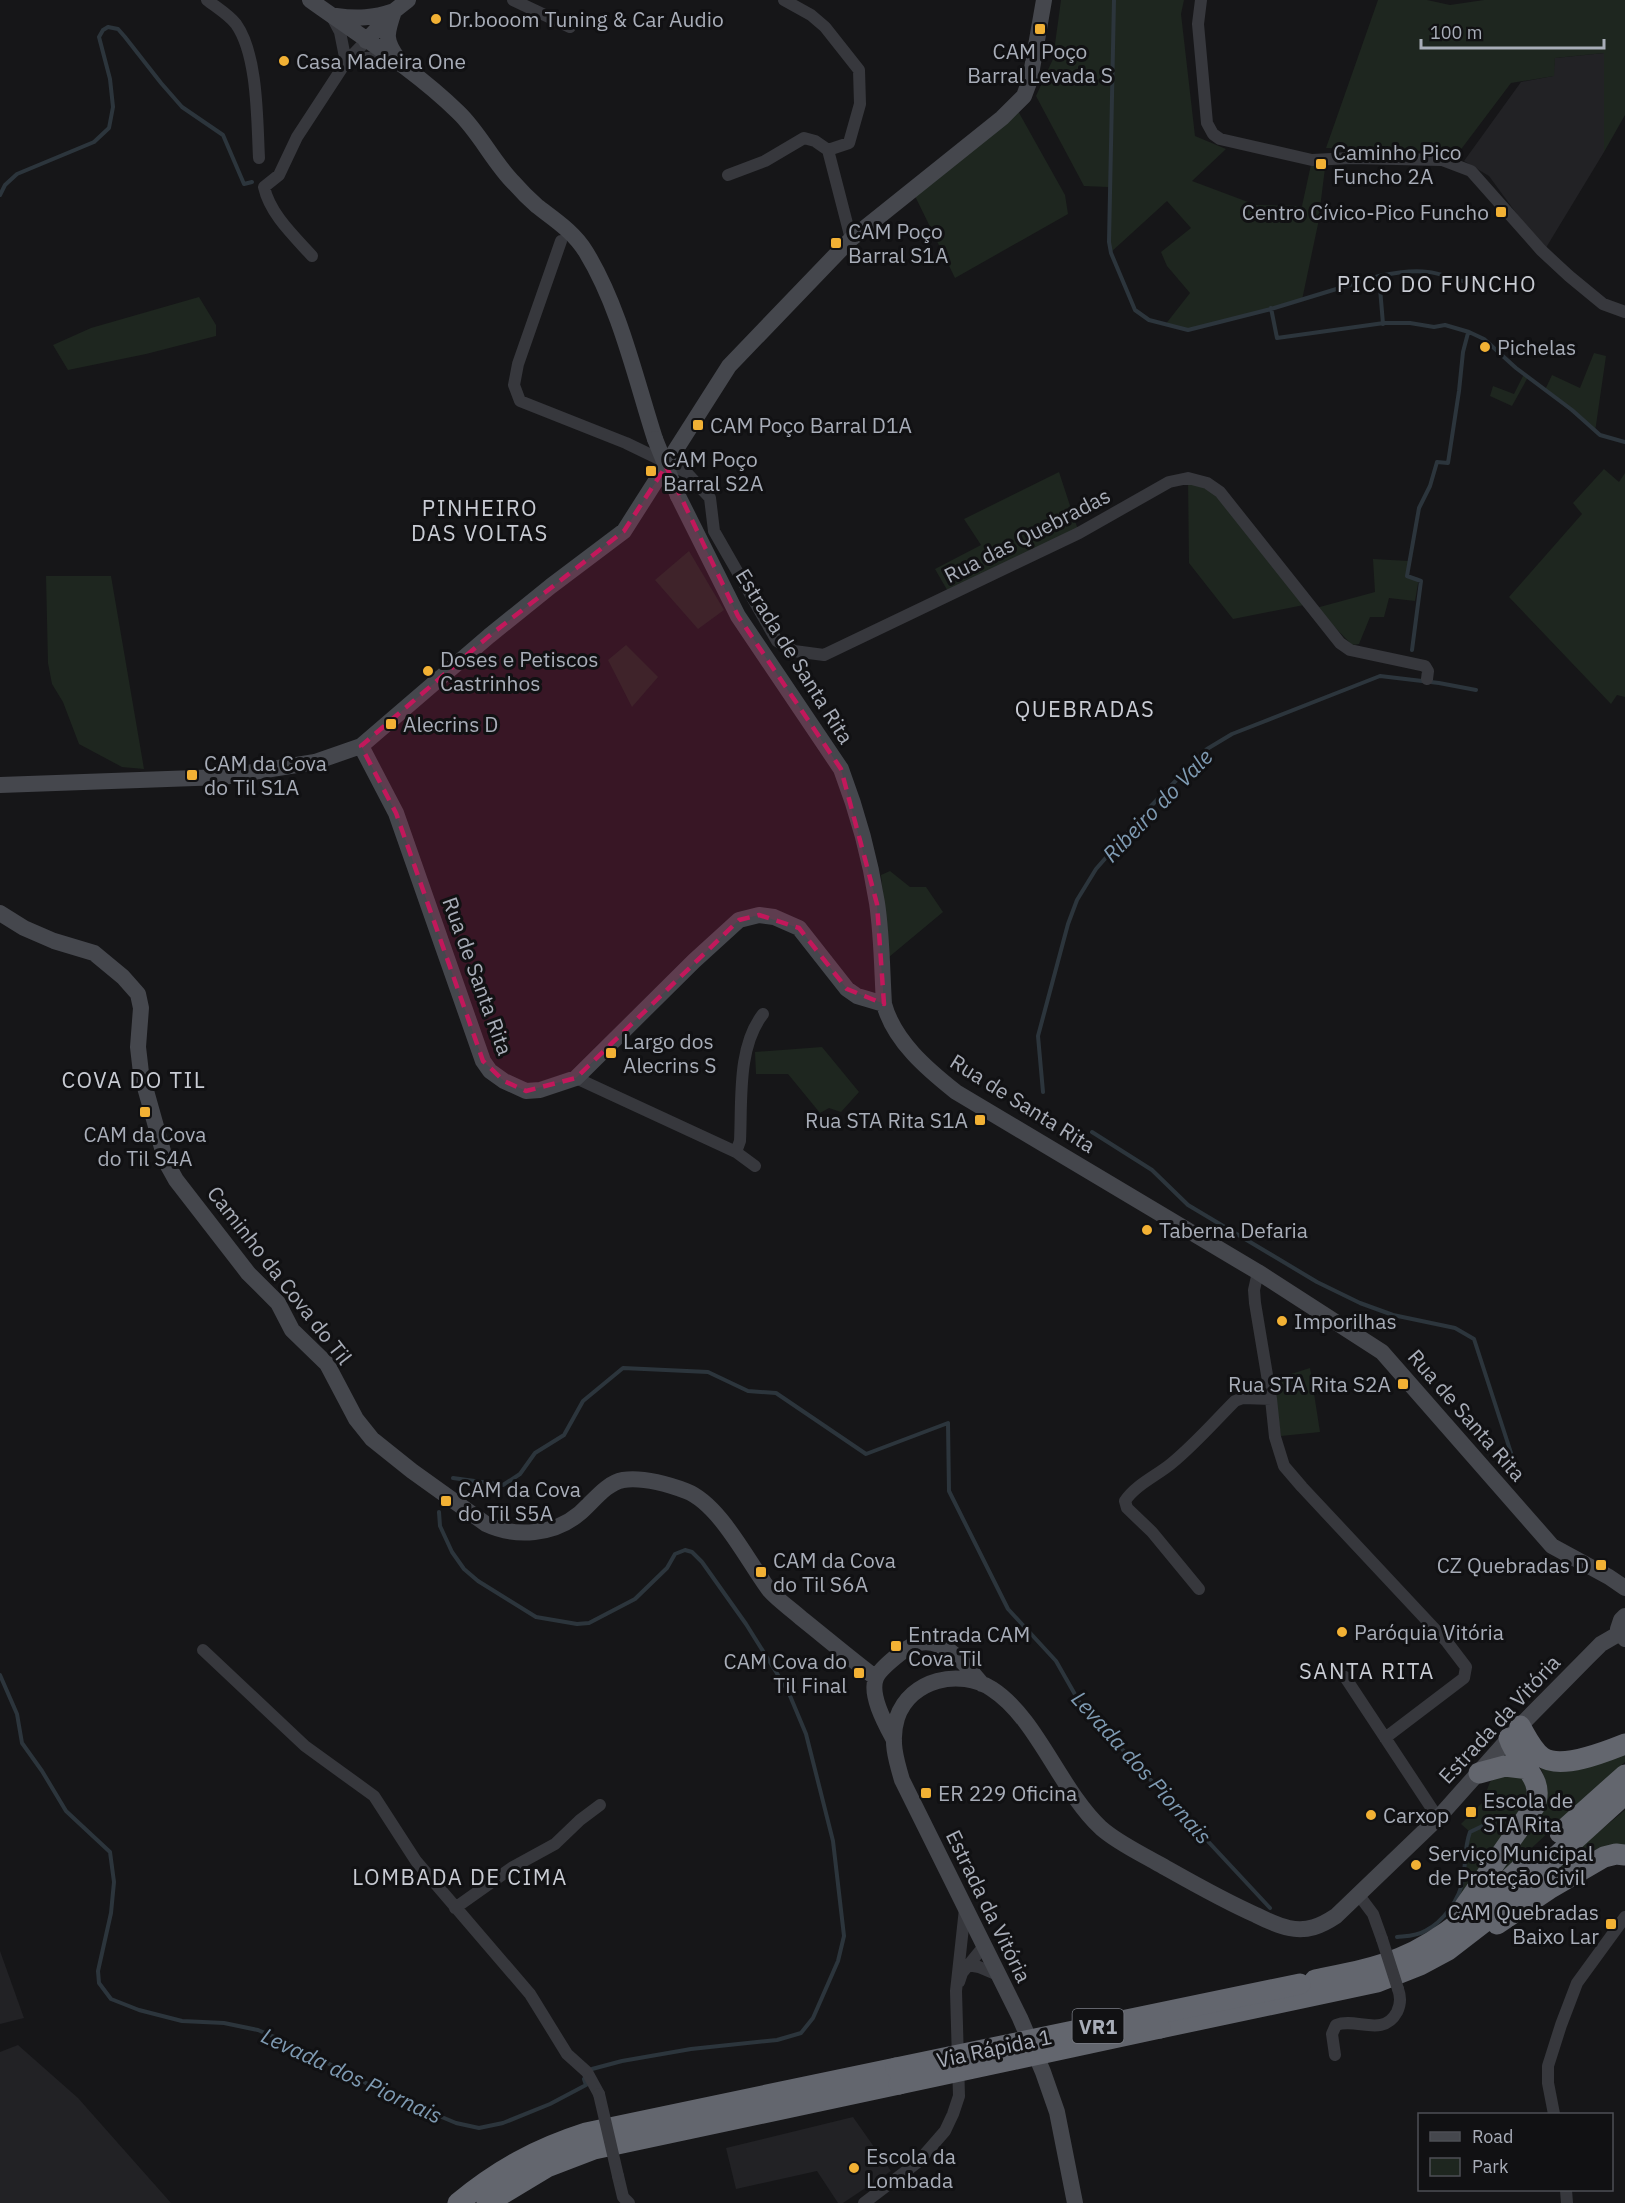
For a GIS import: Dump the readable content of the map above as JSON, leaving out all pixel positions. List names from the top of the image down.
{
  "streets": {
    "highway": ["VR1", "Via Rápida 1"],
    "street": [
      "Rua das Quebradas",
      "Estrada de Santa Rita",
      "Rua de Santa Rita",
      "Caminho da Cova do Til",
      "Estrada da Vitória"
    ]
  },
  "crossings": [
    ["Estrada de Santa Rita", "Rua de Santa Rita"]
  ],
  "districts": [
    "PICO DO FUNCHO",
    "PINHEIRO DAS VOLTAS",
    "QUEBRADAS",
    "COVA DO TIL",
    "SANTA RITA",
    "LOMBADA DE CIMA"
  ],
  "water": ["Ribeiro do Vale", "Levada dos Piornais"],
  "places": {
    "other": [
      "Dr.booom Tuning & Car Audio",
      "Casa Madeira One",
      "Pichelas",
      "Doses e Petiscos Castrinhos",
      "Taberna Defaria",
      "Imporilhas",
      "Paróquia Vitória",
      "Carxop",
      "Serviço Municipal de Proteção Civil",
      "Escola da Lombada"
    ],
    "transit": [
      "CAM Poço Barral Levada S",
      "Caminho Pico Funcho 2A",
      "Centro Cívico-Pico Funcho",
      "CAM Poço Barral S1A",
      "CAM Poço Barral D1A",
      "CAM Poço Barral S2A",
      "Alecrins D",
      "CAM da Cova do Til S1A",
      "Largo dos Alecrins S",
      "CAM da Cova do Til S4A",
      "Rua STA Rita S1A",
      "Rua STA Rita S2A",
      "CAM da Cova do Til S5A",
      "CZ Quebradas D",
      "CAM da Cova do Til S6A",
      "Entrada CAM Cova Til",
      "CAM Cova do Til Final",
      "ER 229 Oficina",
      "Escola de STA Rita",
      "CAM Quebradas Baixo Lar"
    ]
  },
  "legend": ["Road", "Park"],
  "scale_bar": "100 m"
}
